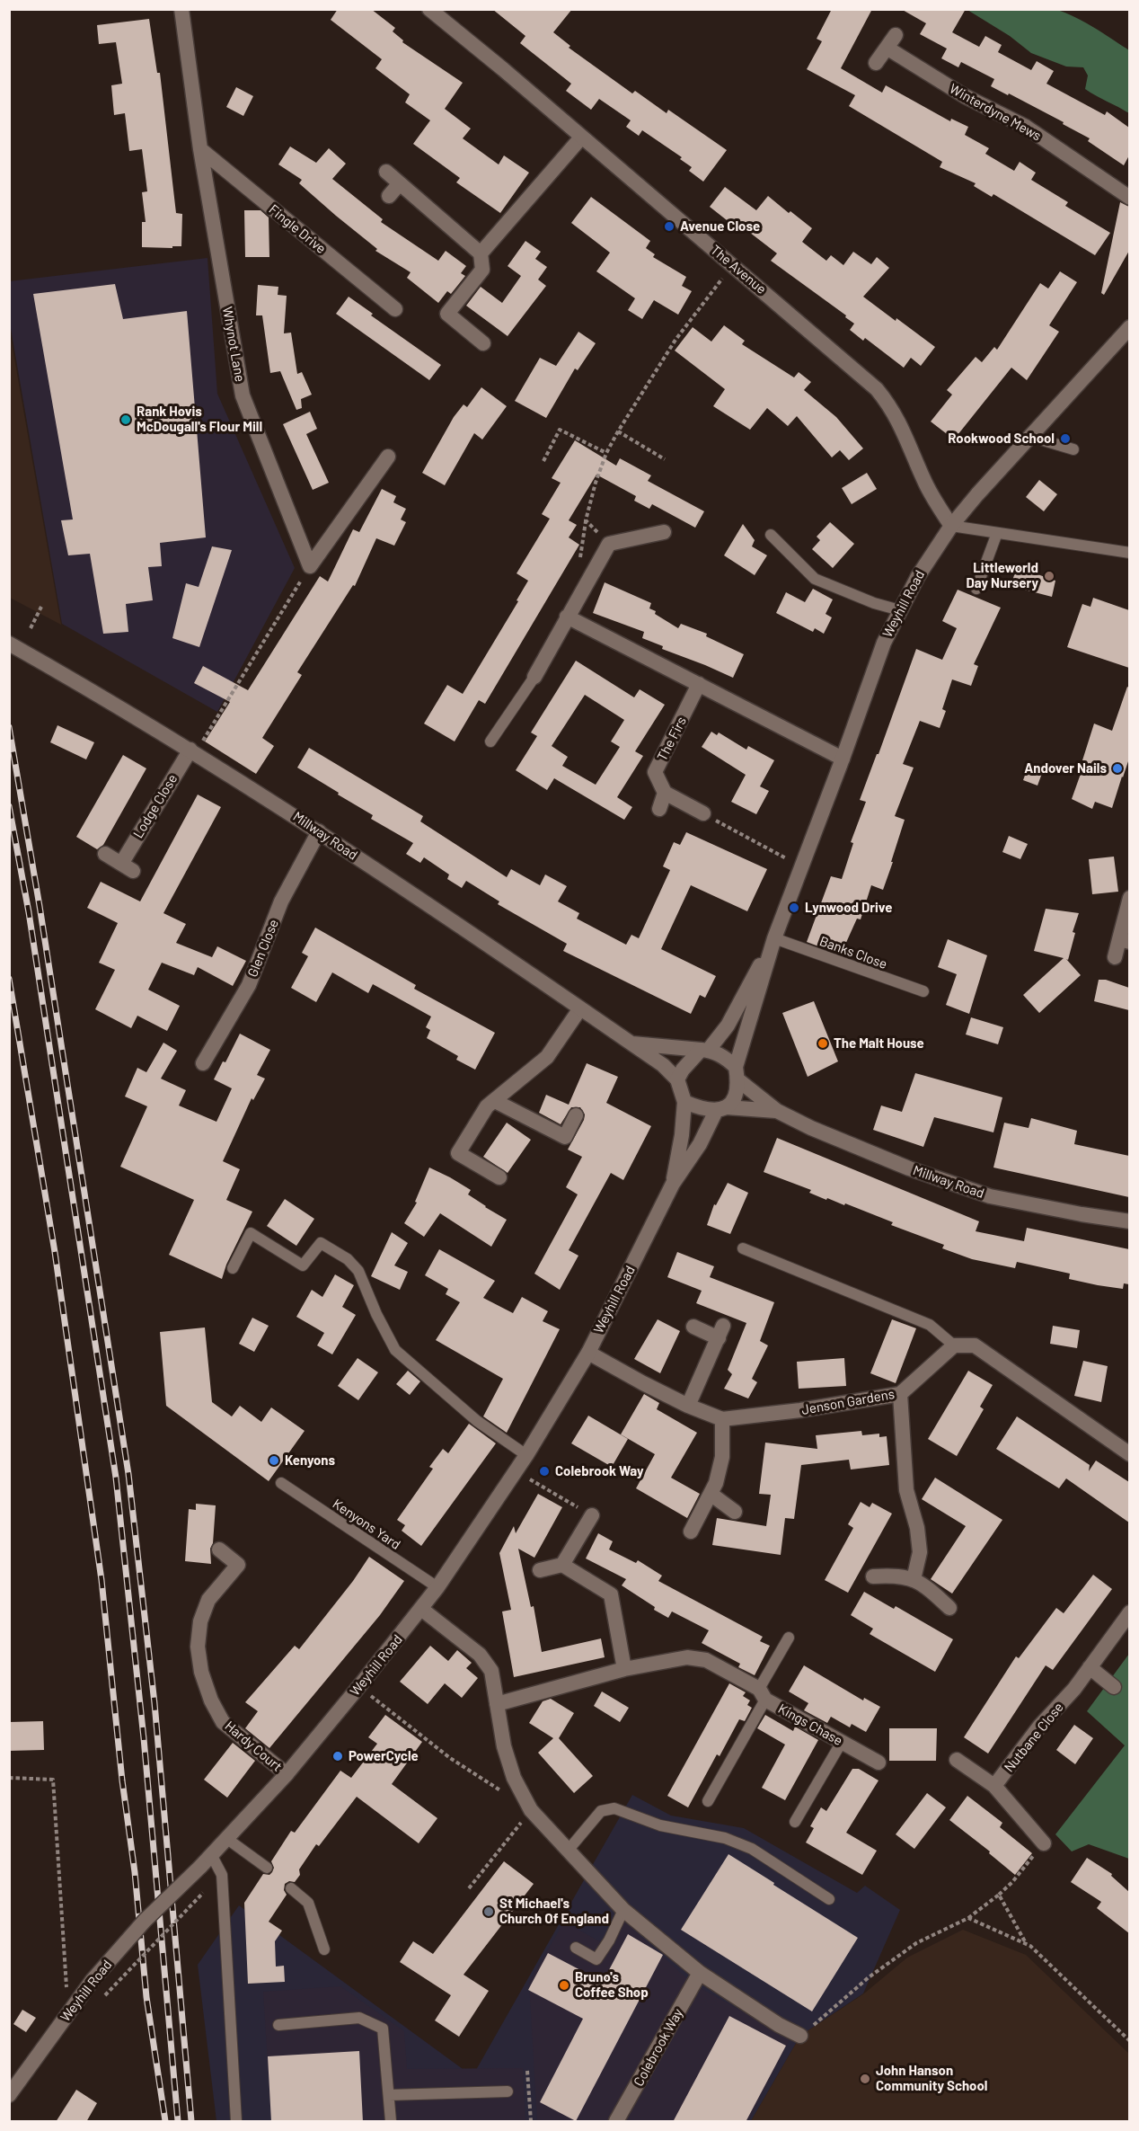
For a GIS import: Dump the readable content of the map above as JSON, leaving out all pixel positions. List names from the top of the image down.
{
  "streets": {
    "street": [
      "Winterdyne Mews",
      "Fingle Drive",
      "The Avenue",
      "Whynot Lane",
      "Weyhill Road",
      "The Firs",
      "Lodge Close",
      "Millway Road",
      "Glen Close",
      "Jenson Gardens",
      "Kings Chase",
      "Nutbane Close",
      "Hardy Court",
      "Colebrook Way"
    ],
    "lane": ["Banks Close", "Kenyons Yard"]
  },
  "crossings": [
    ["Fingle Drive", "Whynot Lane"],
    ["The Avenue", "Weyhill Road"],
    ["Weyhill Road", "Millway Road"],
    ["Weyhill Road", "Banks Close"],
    ["Weyhill Road", "Jenson Gardens"],
    ["Weyhill Road", "Kenyons Yard"],
    ["Weyhill Road", "Hardy Court"],
    ["Lodge Close", "Millway Road"],
    ["Millway Road", "Glen Close"]
  ],
  "places": [
    "Avenue Close",
    "Rank Hovis McDougall's Flour Mill",
    "Rookwood School",
    "Littleworld Day Nursery",
    "Andover Nails",
    "Lynwood Drive",
    "The Malt House",
    "Kenyons",
    "Colebrook Way",
    "PowerCycle",
    "St Michael's Church Of England",
    "Bruno's Coffee Shop",
    "John Hanson Community School"
  ]
}
